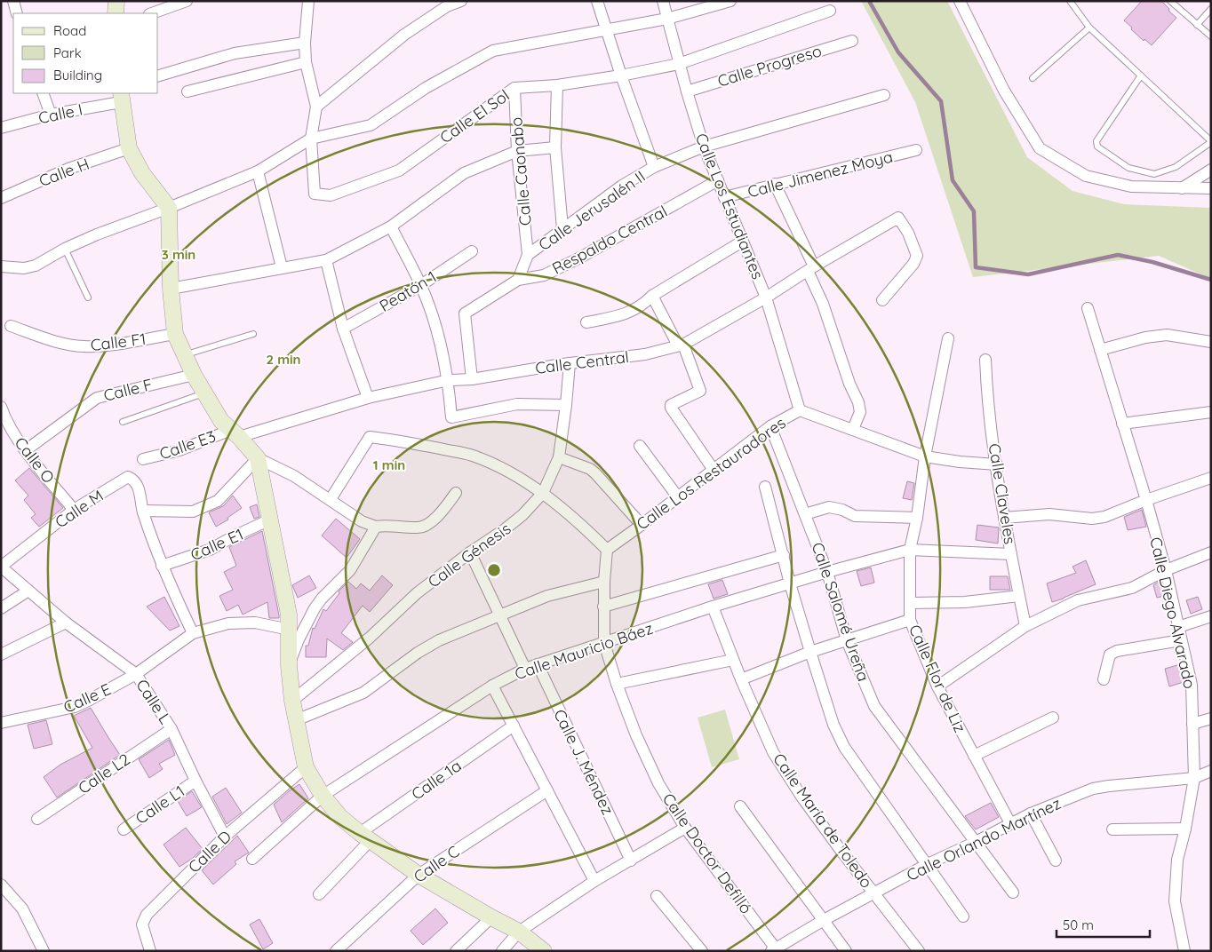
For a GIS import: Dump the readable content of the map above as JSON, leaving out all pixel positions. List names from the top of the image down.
{
  "streets": {
    "street": [
      "Calle Progreso",
      "Calle I",
      "Calle El Sol",
      "Calle Caonabo",
      "Calle H",
      "Calle Jimenez Moya",
      "Calle Los Estudiantes",
      "Calle Jerusalén II",
      "Respaldo Central",
      "Peatón 1",
      "Calle F1",
      "Calle Central",
      "Calle F",
      "Calle E3",
      "Calle O",
      "Calle Los Restauradores",
      "Calle Claveles",
      "Calle M",
      "Calle E1",
      "Calle Génesis",
      "Calle Salomé Ureña",
      "Calle Diego Alvarado",
      "Calle Mauricio Báez",
      "Calle Flor de Liz",
      "Calle E",
      "Calle L",
      "Calle J. Méndez",
      "Calle L2",
      "Calle 1a",
      "Calle L1",
      "Calle María de Toledo",
      "Calle Orlando Martínez",
      "Calle D",
      "Calle Doctor Defilló",
      "Calle C"
    ]
  },
  "crossings": [
    ["Calle Progreso", "Calle Los Estudiantes"],
    ["Calle El Sol", "Calle Caonabo"],
    ["Calle El Sol", "Calle Los Estudiantes"],
    ["Calle Caonabo", "Calle Jerusalén II"],
    ["Calle Jimenez Moya", "Calle Los Estudiantes"],
    ["Calle Los Estudiantes", "Calle Jerusalén II"],
    ["Calle Los Estudiantes", "Respaldo Central"],
    ["Calle Los Estudiantes", "Calle Central"],
    ["Calle Los Estudiantes", "Calle Los Restauradores"],
    ["Calle Jerusalén II", "Respaldo Central"],
    ["Respaldo Central", "Calle Central"],
    ["Calle Central", "Calle E3"],
    ["Calle Central", "Calle Génesis"],
    ["Calle F", "Calle O"],
    ["Calle O", "Calle M"],
    ["Calle Los Restauradores", "Calle Claveles"],
    ["Calle Los Restauradores", "Calle Salomé Ureña"],
    ["Calle Los Restauradores", "Calle Flor de Liz"],
    ["Calle Los Restauradores", "Calle Doctor Defilló"],
    ["Calle Claveles", "Calle Mauricio Báez"],
    ["Calle M", "Calle L"],
    ["Calle Salomé Ureña", "Calle Mauricio Báez"],
    ["Calle Salomé Ureña", "Calle Orlando Martínez"],
    ["Calle Diego Alvarado", "Calle Orlando Martínez"],
    ["Calle Mauricio Báez", "Calle Flor de Liz"],
    ["Calle Mauricio Báez", "Calle J. Méndez"],
    ["Calle Mauricio Báez", "Calle María de Toledo"],
    ["Calle Mauricio Báez", "Calle Doctor Defilló"],
    ["Calle Flor de Liz", "Calle Orlando Martínez"],
    ["Calle E", "Calle L"],
    ["Calle L", "Calle L2"],
    ["Calle L", "Calle L1"],
    ["Calle L", "Calle D"],
    ["Calle María de Toledo", "Calle Orlando Martínez"],
    ["Calle Orlando Martínez", "Calle Doctor Defilló"]
  ],
  "legend": ["Road", "Park", "Building"],
  "scale_bar": "50 m",
  "rings": ["3 min", "2 min", "1 min"]
}
